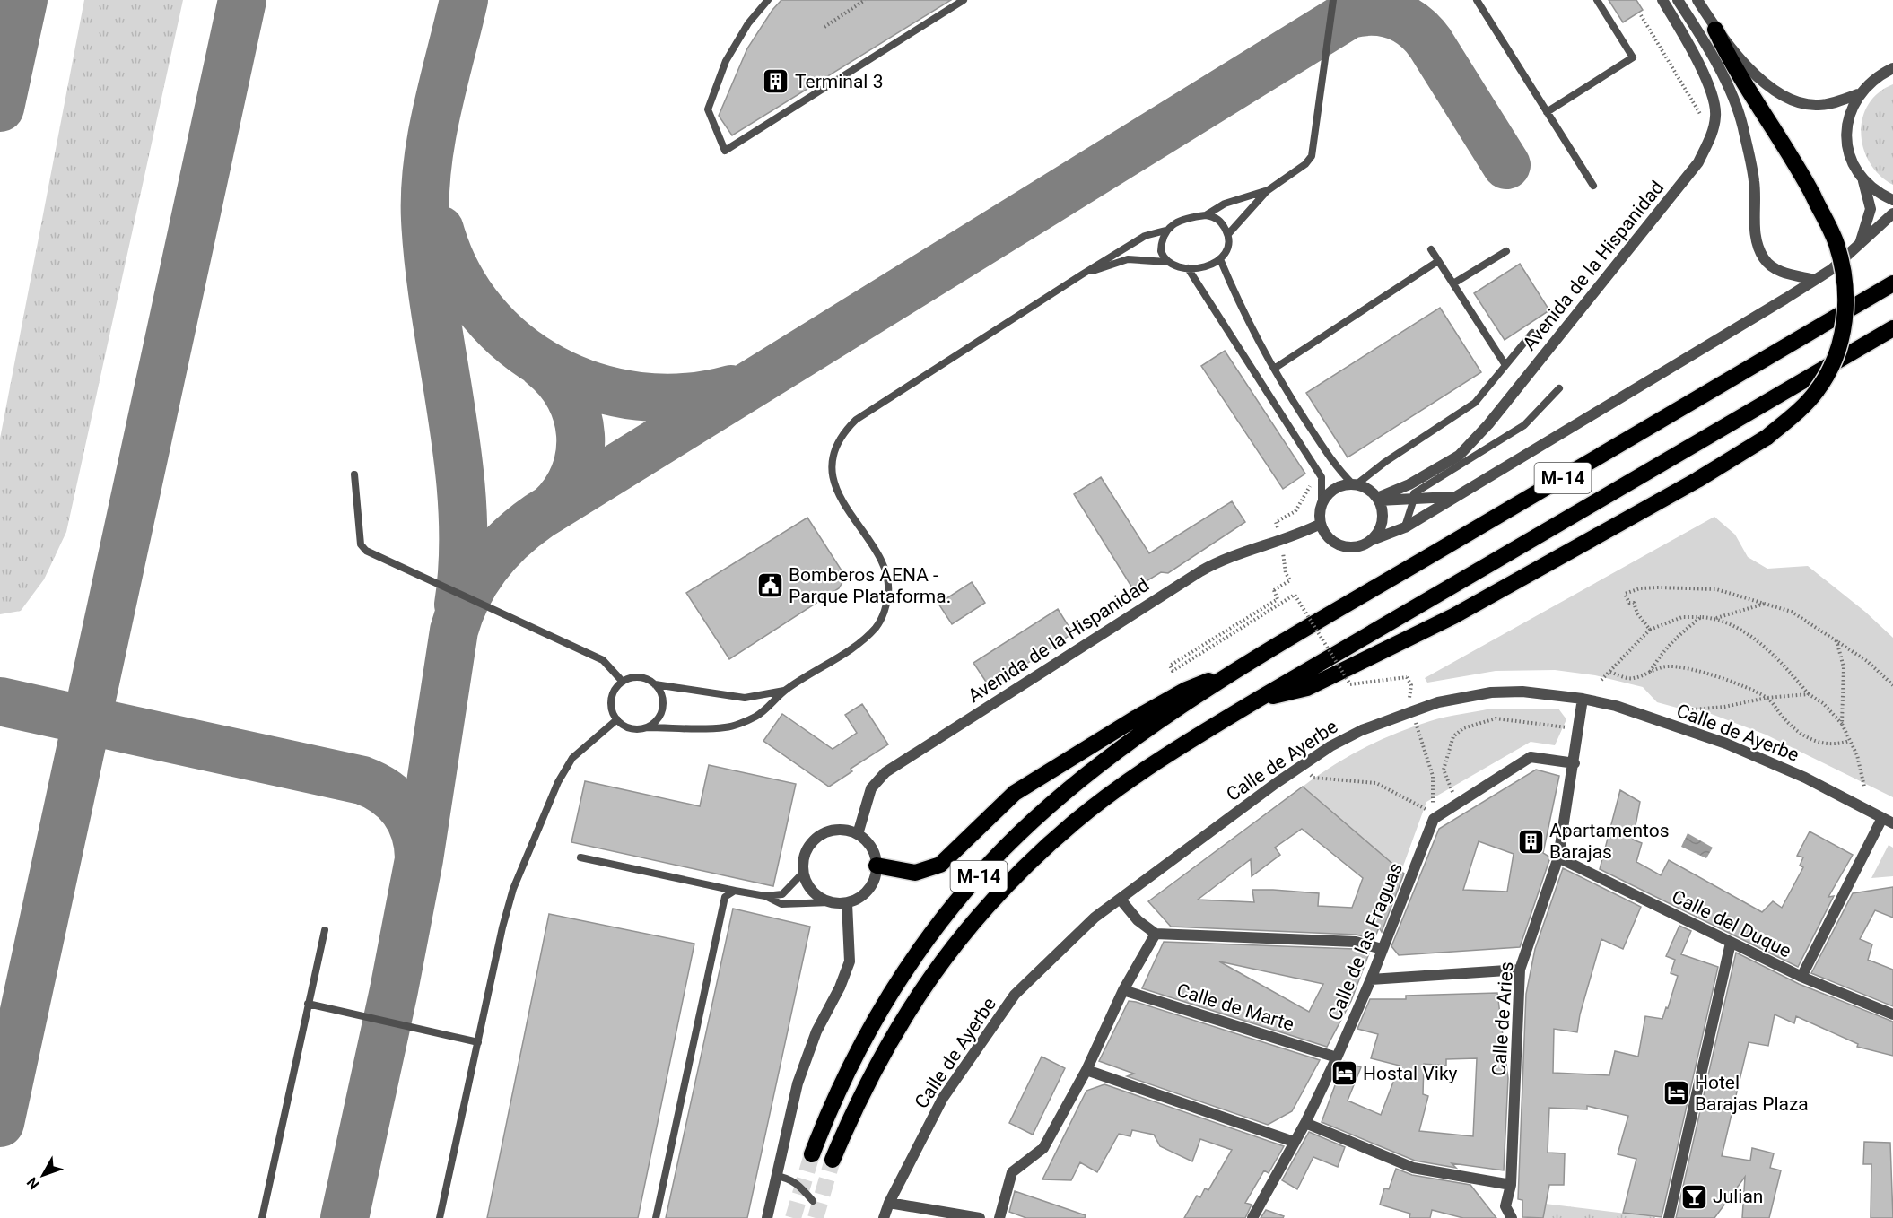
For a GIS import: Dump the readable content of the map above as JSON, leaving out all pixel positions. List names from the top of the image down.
{
  "streets": {
    "highway": ["M-14"],
    "street": [
      "Avenida de la Hispanidad",
      "Calle de Ayerbe",
      "Calle del Duque",
      "Calle de las Fraguas",
      "Calle de Marte",
      "Calle de Aries"
    ]
  },
  "crossings": [
    ["Calle de Ayerbe", "Calle de Aries"],
    ["Calle del Duque", "Calle de Aries"],
    ["Calle de las Fraguas", "Calle de Marte"]
  ],
  "places": {
    "building": ["Terminal 3", "Apartamentos Barajas"],
    "public building": ["Bomberos AENA - Parque Plataforma."],
    "hotel": ["Hostal Viky", "Hotel Barajas Plaza"],
    "bar": ["Julian"]
  },
  "north": "bottom left"
}
